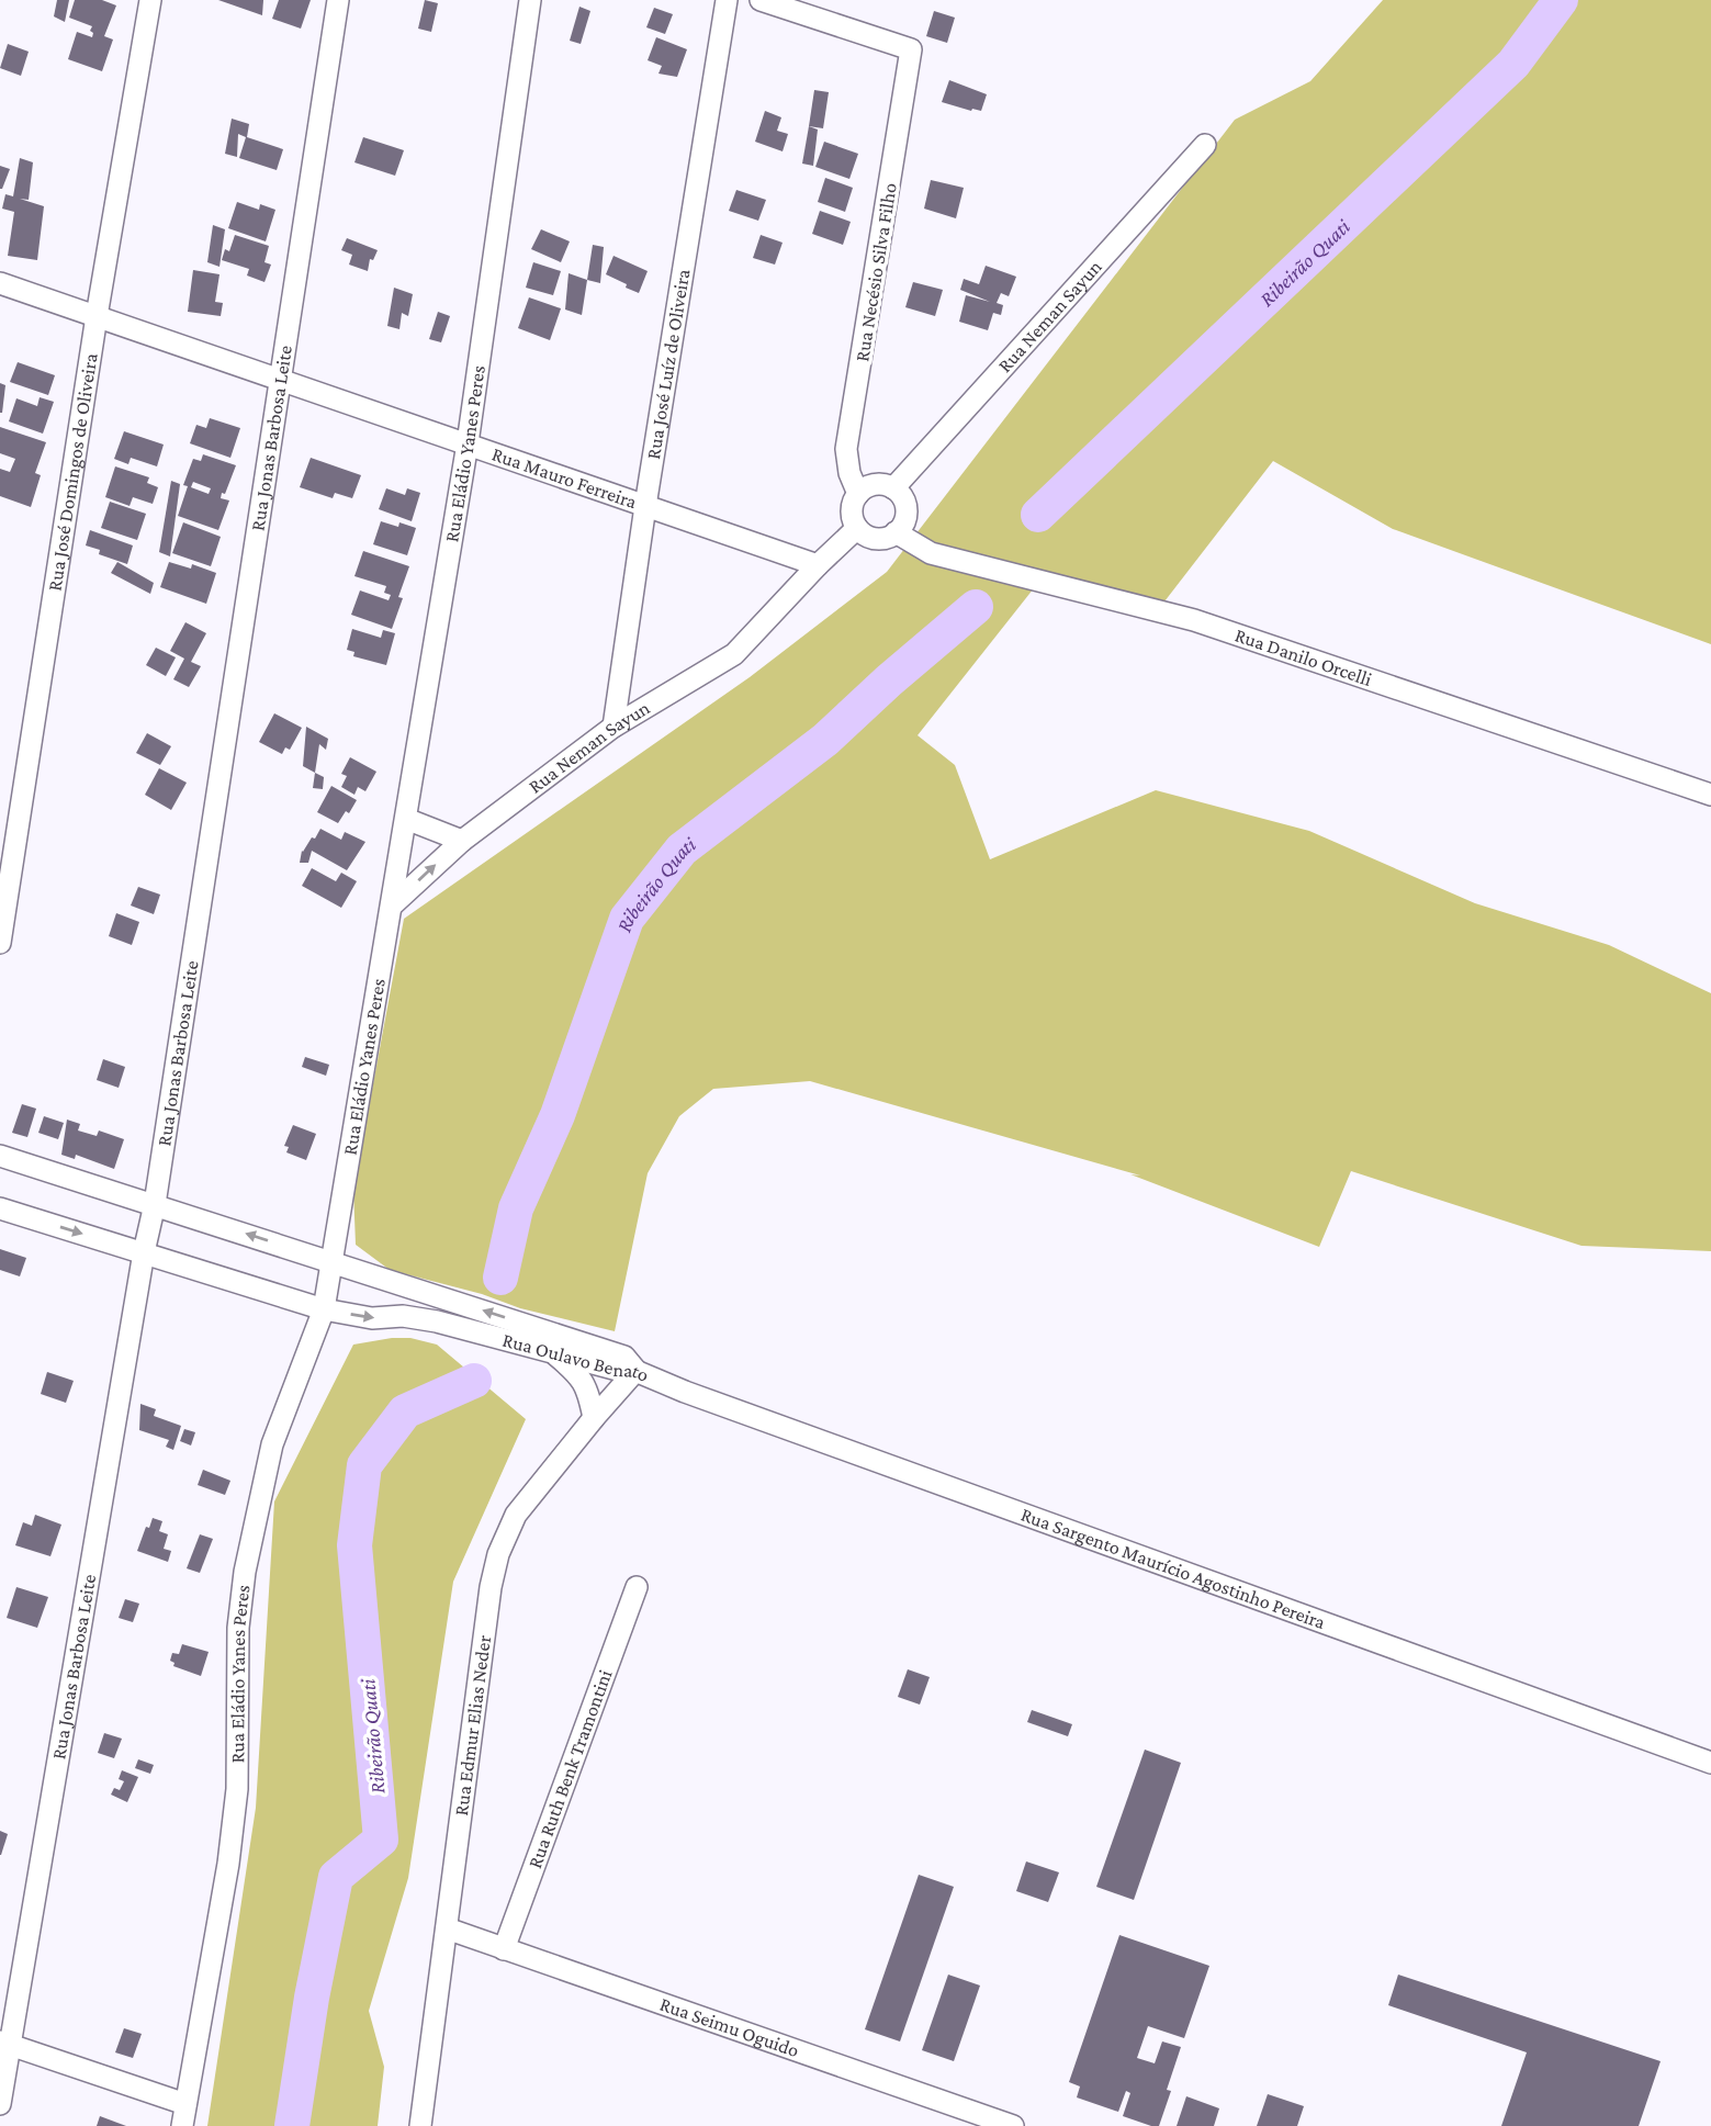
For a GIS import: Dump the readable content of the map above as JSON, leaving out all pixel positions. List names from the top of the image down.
{
  "streets": {
    "street": [
      "Rua Necésio Silva Filho",
      "Rua Neman Sayun",
      "Rua José Luíz de Oliveira",
      "Rua Jonas Barbosa Leite",
      "Rua Eládio Yanes Peres",
      "Rua José Domingos de Oliveira",
      "Rua Mauro Ferreira",
      "Rua Danilo Orcelli",
      "Rua Oulavo Benato",
      "Rua Sargento Maurício Agostinho Pereira",
      "Rua Edmur Elias Neder",
      "Rua Ruth Benk Tramontini",
      "Rua Seimu Oguido"
    ]
  },
  "crossings": [
    ["Rua Necésio Silva Filho", "Rua Neman Sayun"],
    ["Rua Necésio Silva Filho", "Rua Danilo Orcelli"],
    ["Rua Neman Sayun", "Rua José Luíz de Oliveira"],
    ["Rua Neman Sayun", "Rua Eládio Yanes Peres"],
    ["Rua Neman Sayun", "Rua Mauro Ferreira"],
    ["Rua Neman Sayun", "Rua Danilo Orcelli"],
    ["Rua José Luíz de Oliveira", "Rua Mauro Ferreira"],
    ["Rua Jonas Barbosa Leite", "Rua Mauro Ferreira"],
    ["Rua Jonas Barbosa Leite", "Rua Oulavo Benato"],
    ["Rua Eládio Yanes Peres", "Rua Mauro Ferreira"],
    ["Rua Eládio Yanes Peres", "Rua Oulavo Benato"],
    ["Rua José Domingos de Oliveira", "Rua Mauro Ferreira"],
    ["Rua Oulavo Benato", "Rua Sargento Maurício Agostinho Pereira"],
    ["Rua Oulavo Benato", "Rua Edmur Elias Neder"],
    ["Rua Sargento Maurício Agostinho Pereira", "Rua Edmur Elias Neder"],
    ["Rua Edmur Elias Neder", "Rua Seimu Oguido"],
    ["Rua Ruth Benk Tramontini", "Rua Seimu Oguido"]
  ],
  "water": ["Ribeirão Quati"]
}
